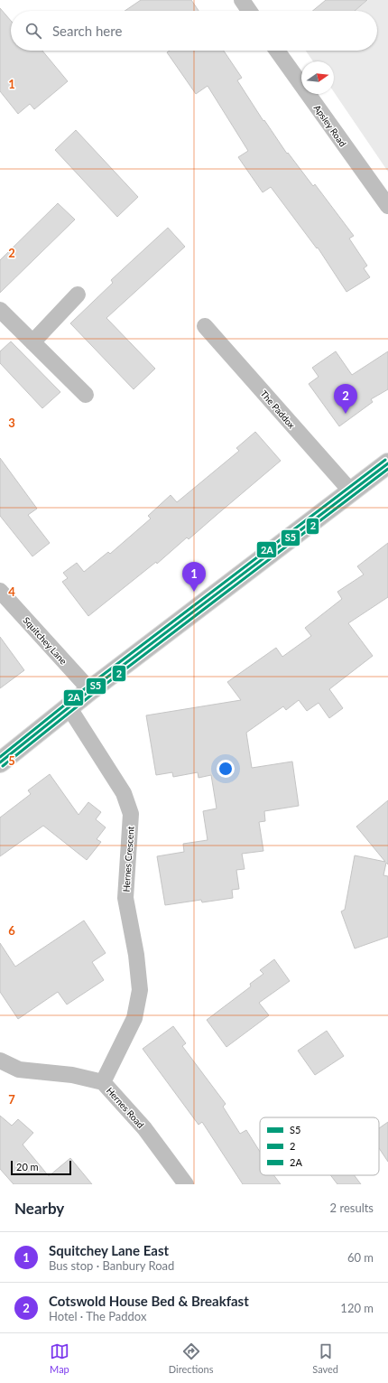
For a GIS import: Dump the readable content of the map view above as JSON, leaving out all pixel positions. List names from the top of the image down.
{
  "streets": {
    "street": [
      "Apsley Road",
      "The Paddox",
      "Squitchey Lane",
      "Hernes Crescent",
      "Hernes Road"
    ]
  },
  "crossings": [
    ["Hernes Crescent", "Hernes Road"]
  ],
  "lines": ["transit line 2A", "transit line S5", "transit line 2"],
  "legend": ["S5", "2", "2A"],
  "scale_bar": "20 m",
  "north": "right",
  "page": {
    "search": "Search here",
    "pins": ["2", "1"],
    "scale": "20 m",
    "heading": ["Nearby", "2 results"],
    "list": [
      {
        "mark": "1",
        "name": "Squitchey Lane East",
        "note": "Bus stop · Banbury Road",
        "value": "60 m"
      },
      {
        "mark": "2",
        "name": "Cotswold House Bed & Breakfast",
        "note": "Hotel · The Paddox",
        "value": "120 m"
      }
    ],
    "nav": ["Map", "Directions", "Saved"]
  },
  "grid": {
    "rows": [
      "1",
      "2",
      "3",
      "4",
      "5",
      "6",
      "7"
    ]
  }
}
